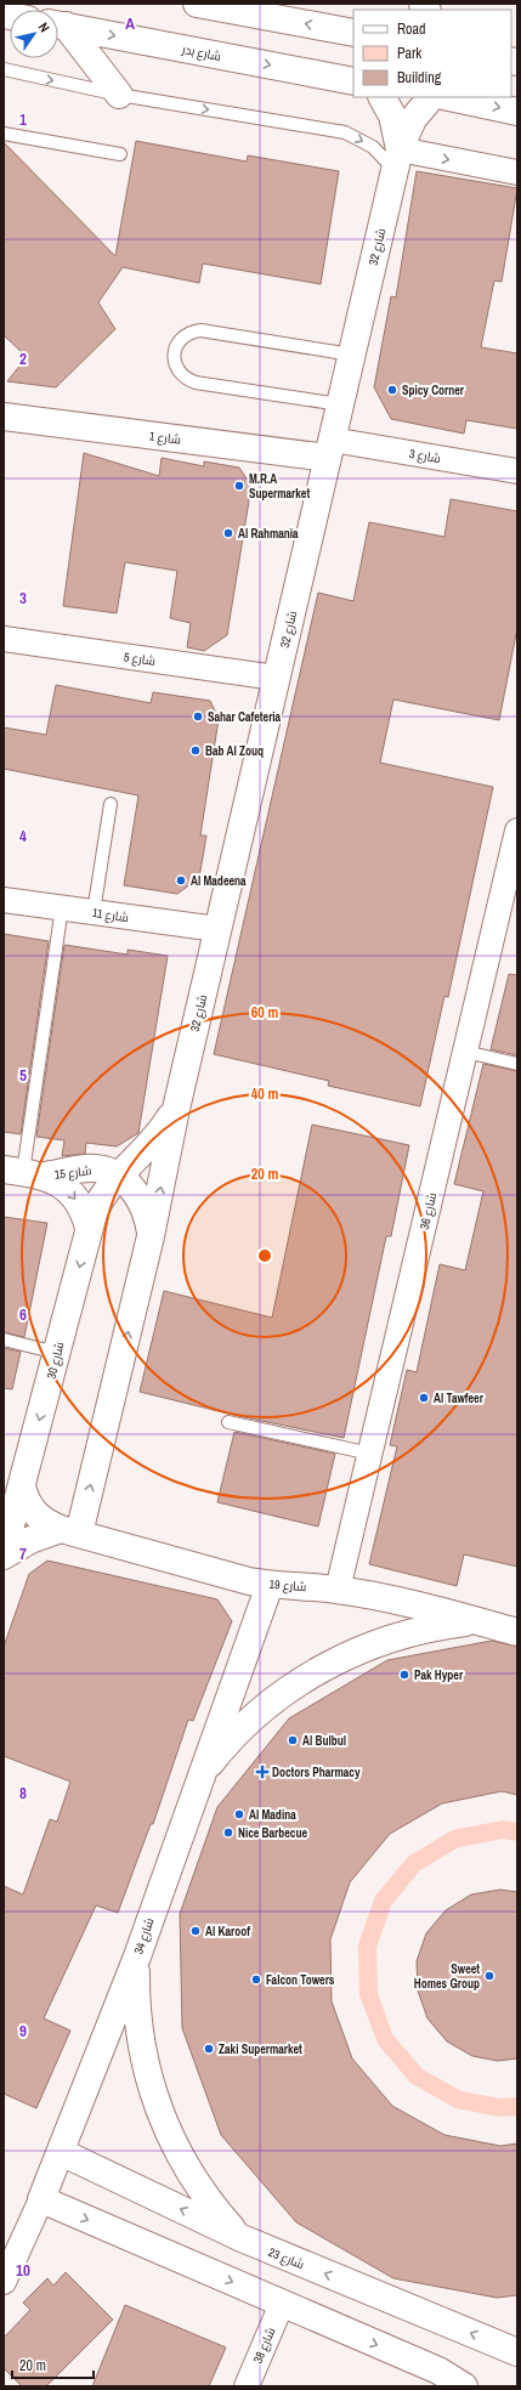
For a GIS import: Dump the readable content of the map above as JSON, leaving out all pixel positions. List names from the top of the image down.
{
  "streets": {
    "street": [
      "شارع بدر",
      "شارع 32",
      "شارع 1",
      "شارع 3",
      "شارع 5",
      "شارع 11",
      "شارع 15",
      "شارع 36",
      "شارع 30",
      "شارع 19",
      "شارع 34",
      "شارع 23",
      "شارع 38"
    ]
  },
  "crossings": [
    ["شارع 32", "شارع 1"],
    ["شارع 32", "شارع 3"],
    ["شارع 32", "شارع 5"],
    ["شارع 32", "شارع 11"],
    ["شارع 32", "شارع 15"],
    ["شارع 32", "شارع 30"],
    ["شارع 1", "شارع 3"],
    ["شارع 15", "شارع 30"],
    ["شارع 36", "شارع 19"],
    ["شارع 30", "شارع 19"],
    ["شارع 19", "شارع 34"],
    ["شارع 34", "شارع 23"]
  ],
  "places": {
    "other": [
      "Spicy Corner",
      "M.R.A Supermarket",
      "Al Rahmania",
      "Sahar Cafeteria",
      "Bab Al Zouq",
      "Al Madeena",
      "Al Tawfeer",
      "Pak Hyper",
      "Al Bulbul",
      "Al Madina",
      "Nice Barbecue",
      "Al Karoof",
      "Sweet Homes Group",
      "Falcon Towers",
      "Zaki Supermarket"
    ],
    "health": ["Doctors Pharmacy"]
  },
  "legend": ["Road", "Park", "Building"],
  "scale_bar": "20 m",
  "north": "top right",
  "grid": {
    "columns": ["A"],
    "rows": [
      "1",
      "2",
      "3",
      "4",
      "5",
      "6",
      "7",
      "8",
      "9",
      "10"
    ]
  },
  "rings": ["60 m", "40 m", "20 m"]
}
